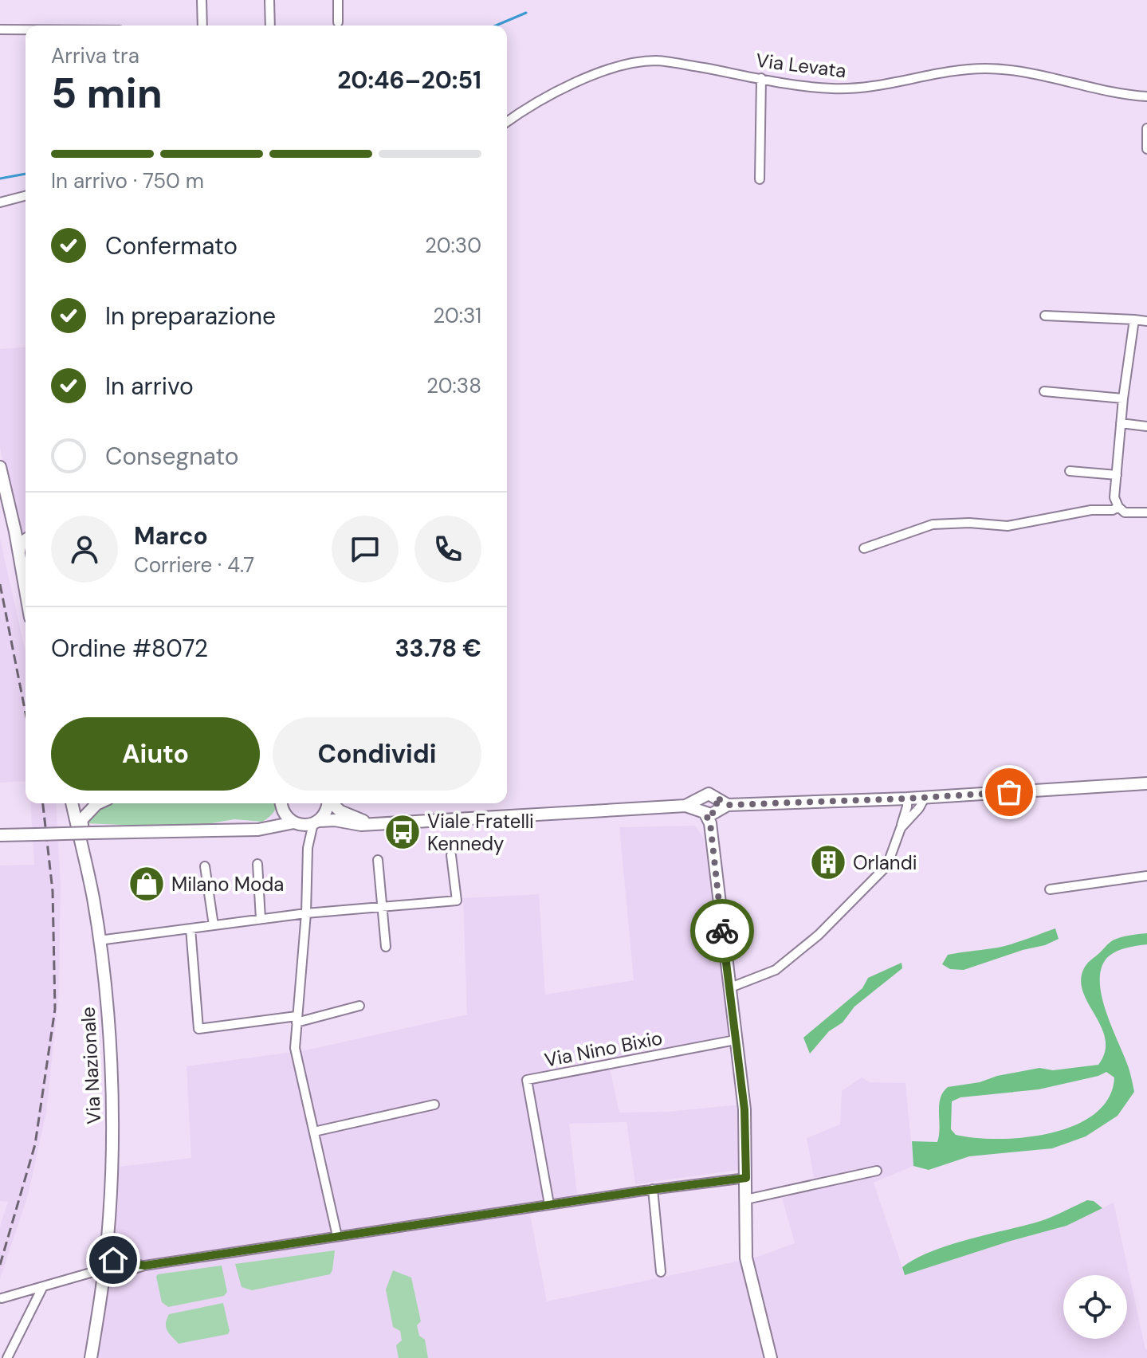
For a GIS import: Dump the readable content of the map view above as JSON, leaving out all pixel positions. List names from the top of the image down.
{
  "streets": {
    "street": ["Via Levata", "Via Nino Bixio", "Via Nazionale"]
  },
  "places": {
    "bus stop": ["Viale Fratelli Kennedy"],
    "building": ["Orlandi"],
    "shop": ["Milano Moda"]
  },
  "page": {
    "heading": ["5 min", "Arriva tra", "20:46–20:51"],
    "panel": [
      "Marco",
      "Corriere · 4.7",
      "Ordine #8072",
      "33.78 €"
    ],
    "bar": "In arrivo · 750 m",
    "list": [
      ["Confermato", "20:30"],
      ["In preparazione", "20:31"],
      ["In arrivo", "20:38"],
      "Consegnato"
    ],
    "buttons": ["Aiuto", "Condividi"]
  }
}
